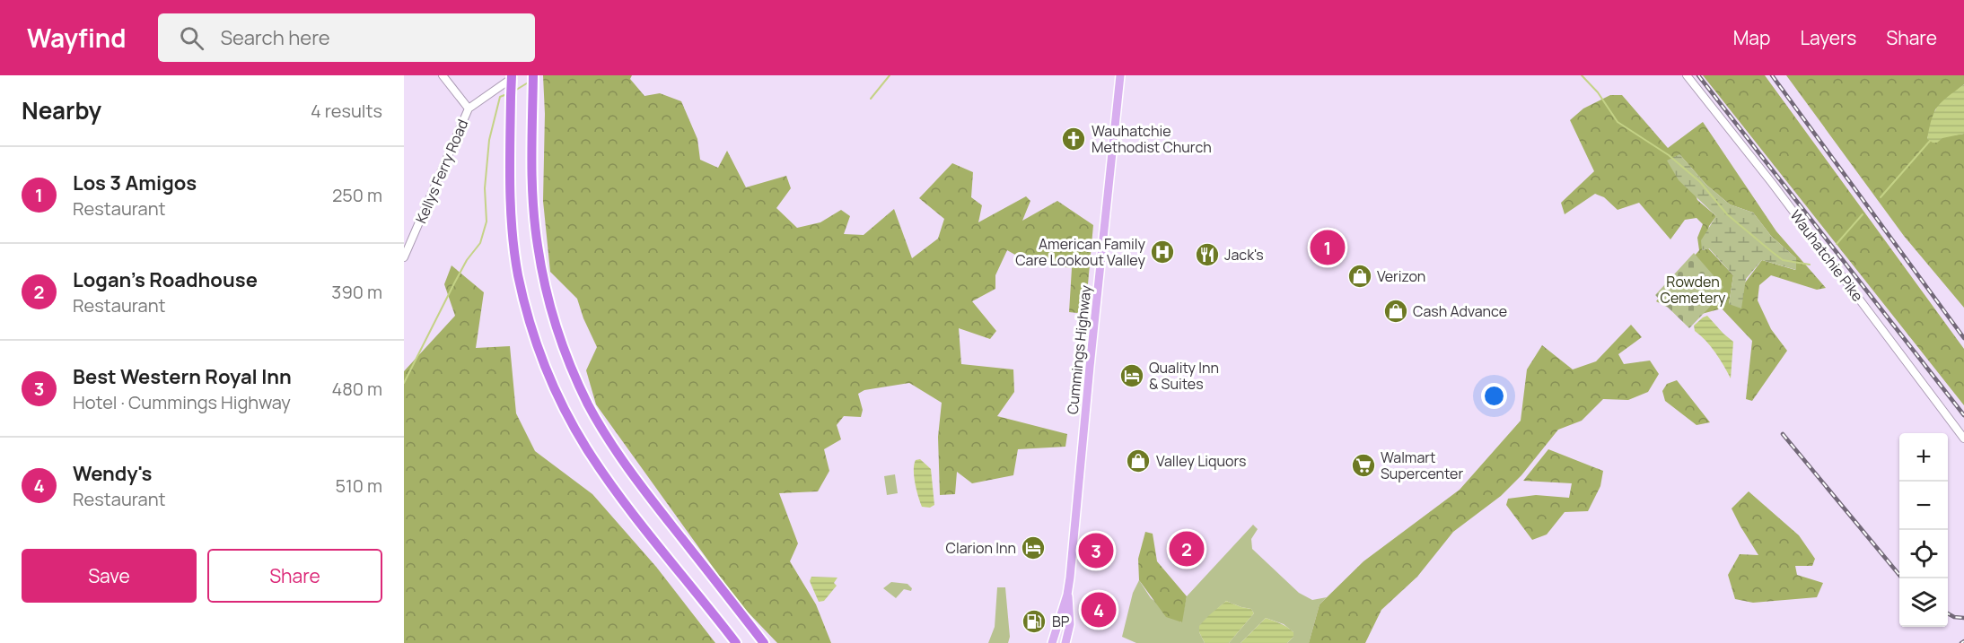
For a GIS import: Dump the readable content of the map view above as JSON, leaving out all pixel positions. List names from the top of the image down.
{
  "streets": {
    "main road": ["Cummings Highway"],
    "street": ["Kellys Ferry Road", "Wauhatchie Pike"]
  },
  "parks": ["Rowden Cemetery"],
  "places": {
    "church": ["Wauhatchie Methodist Church"],
    "hospital": ["American Family Care Lookout Valley"],
    "restaurant": ["Jack's"],
    "shop": ["Verizon", "Cash Advance", "Valley Liquors"],
    "hotel": ["Quality Inn & Suites", "Clarion Inn"],
    "supermarket": ["Walmart Supercenter"],
    "fuel station": ["BP"]
  },
  "page": {
    "header": "Wayfind",
    "search": "Search here",
    "nav": ["Map", "Layers", "Share"],
    "heading": ["Nearby", "4 results"],
    "list": [
      {
        "mark": "1",
        "name": "Los 3 Amigos",
        "note": "Restaurant",
        "value": "250 m"
      },
      {
        "mark": "2",
        "name": "Logan's Roadhouse",
        "note": "Restaurant",
        "value": "390 m"
      },
      {
        "mark": "3",
        "name": "Best Western Royal Inn",
        "note": "Hotel · Cummings Highway",
        "value": "480 m"
      },
      {
        "mark": "4",
        "name": "Wendy's",
        "note": "Restaurant",
        "value": "510 m"
      }
    ],
    "pins": [
      "1",
      "2",
      "3",
      "4"
    ],
    "map_buttons": ["+", "−"],
    "buttons": ["Save", "Share"]
  }
}
